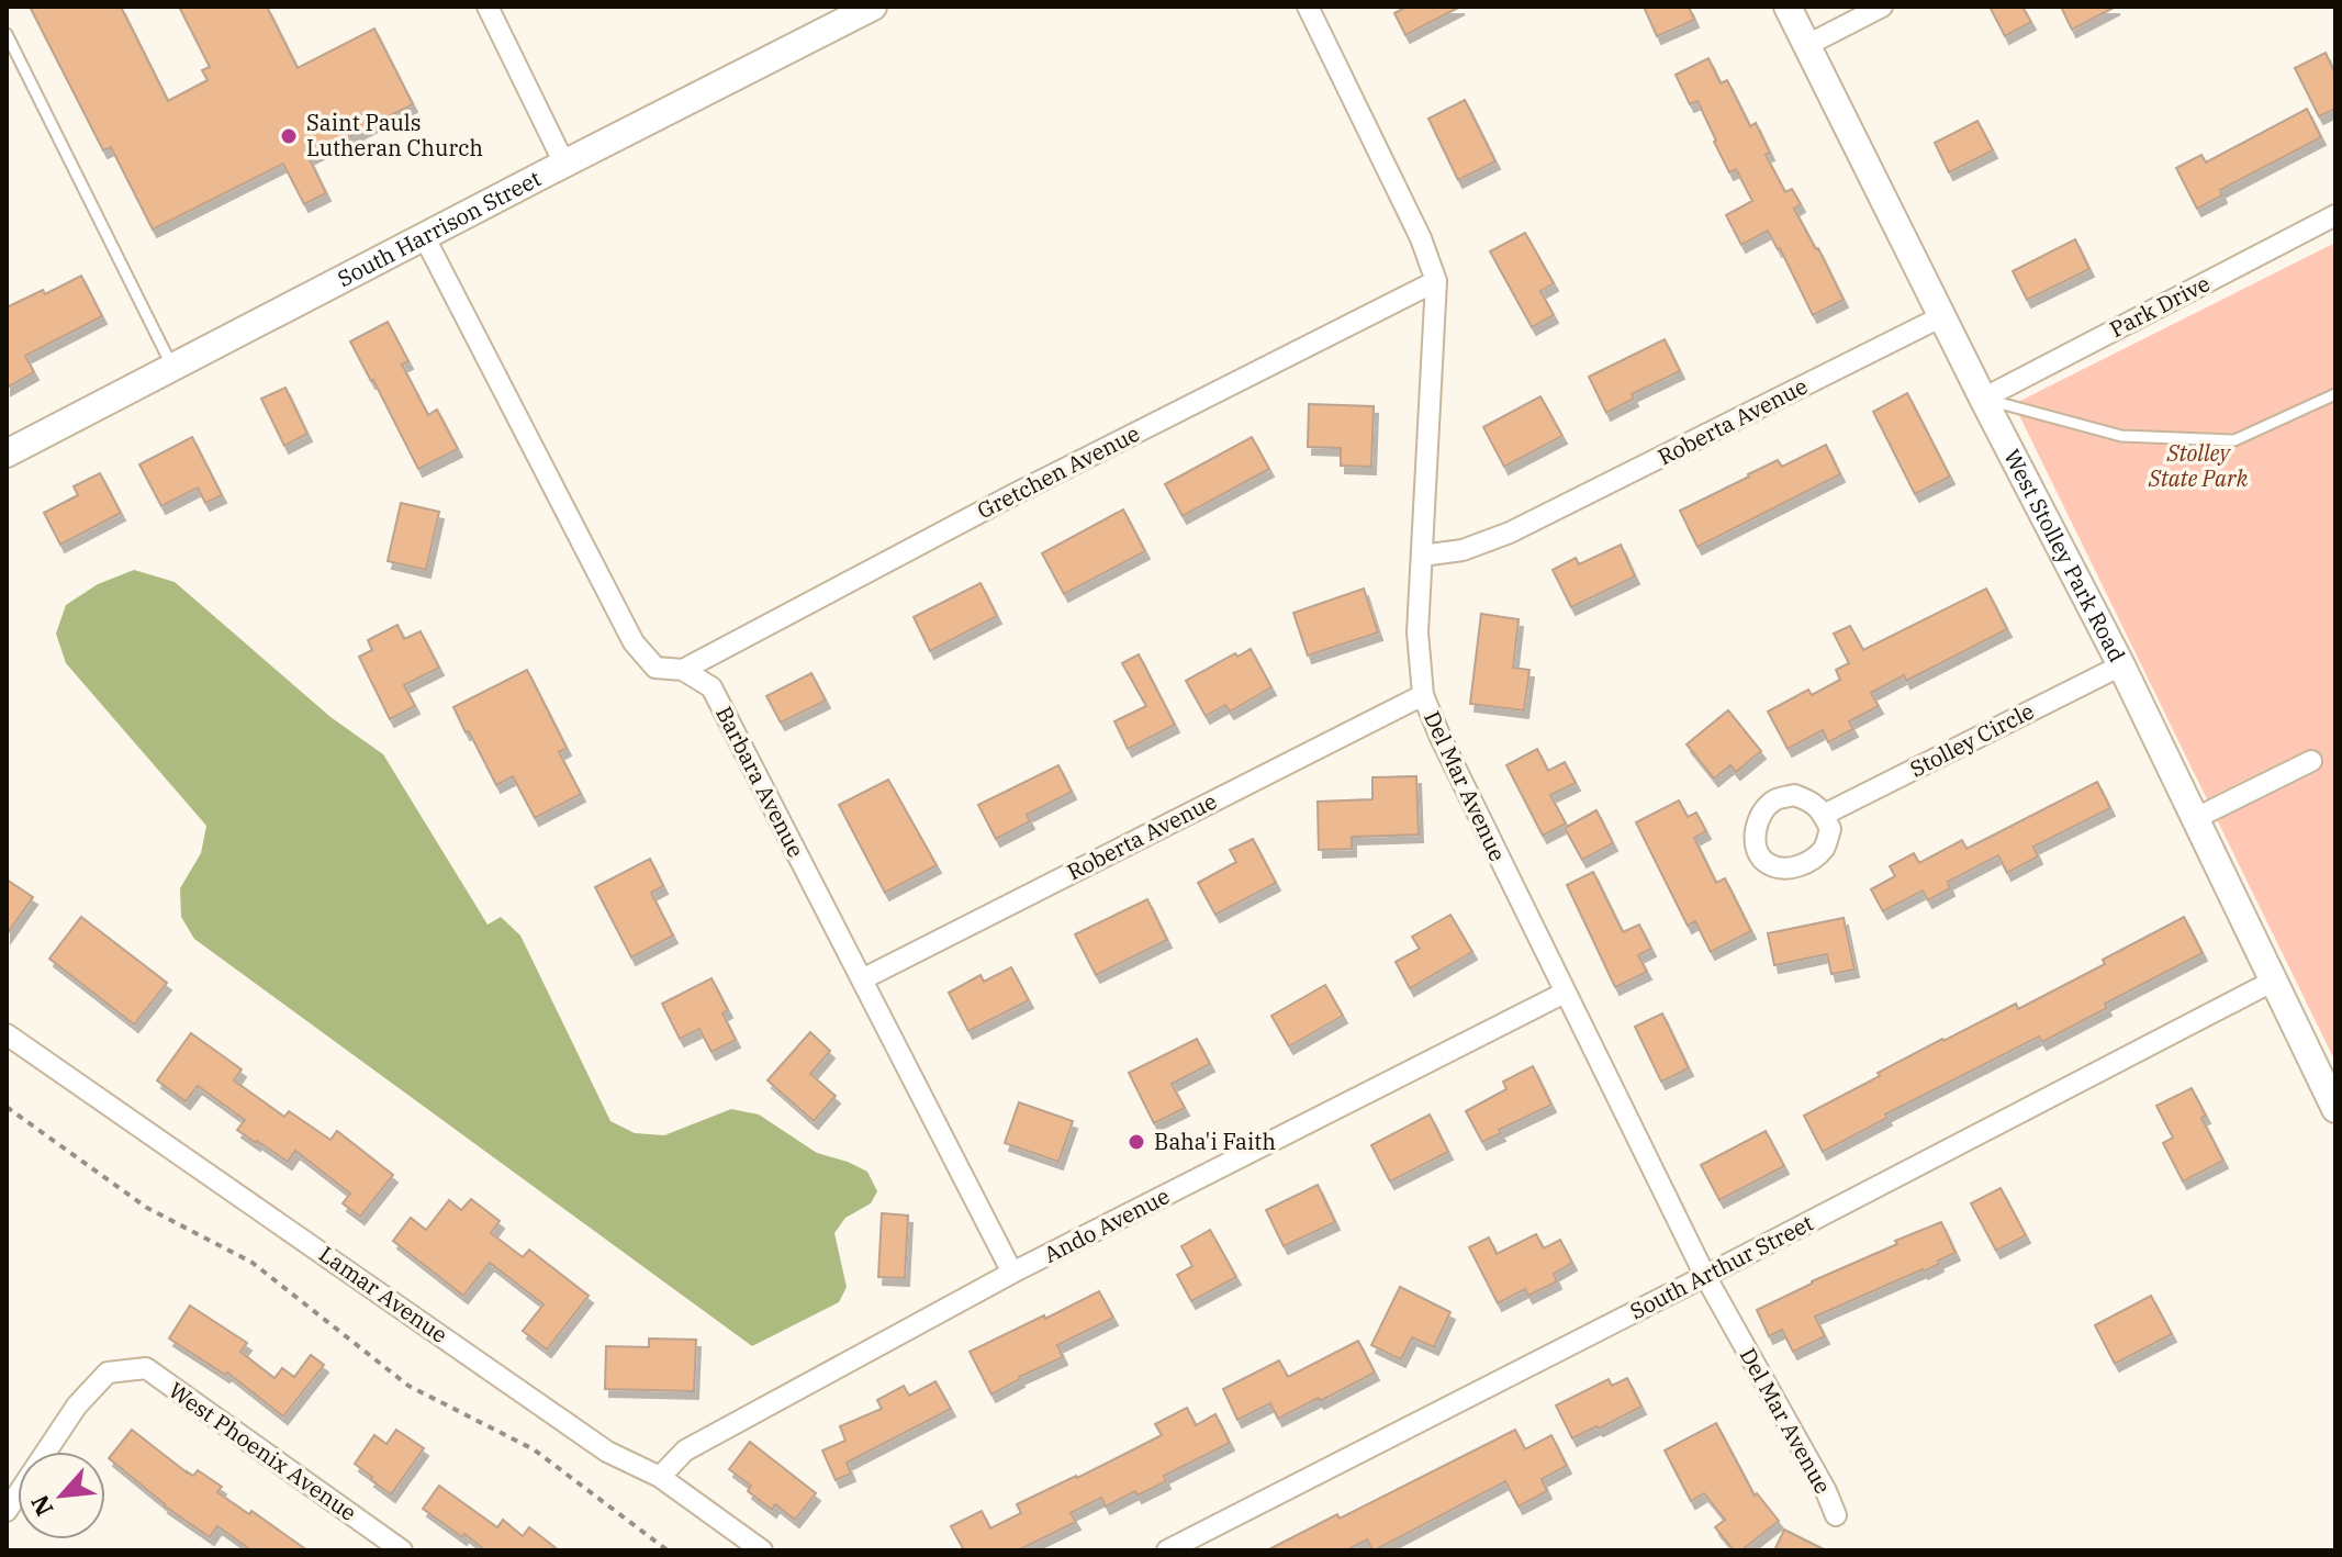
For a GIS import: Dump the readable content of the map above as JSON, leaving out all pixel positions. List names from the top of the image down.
{
  "streets": {
    "main road": ["South Harrison Street", "West Stolley Park Road"],
    "street": [
      "Park Drive",
      "Roberta Avenue",
      "Gretchen Avenue",
      "Stolley Circle",
      "Barbara Avenue",
      "Del Mar Avenue",
      "Ando Avenue",
      "South Arthur Street",
      "Lamar Avenue",
      "West Phoenix Avenue"
    ]
  },
  "crossings": [
    ["South Harrison Street", "Barbara Avenue"],
    ["Park Drive", "West Stolley Park Road"],
    ["Roberta Avenue", "West Stolley Park Road"],
    ["Roberta Avenue", "Barbara Avenue"],
    ["Roberta Avenue", "Del Mar Avenue"],
    ["Gretchen Avenue", "Barbara Avenue"],
    ["Gretchen Avenue", "Del Mar Avenue"],
    ["West Stolley Park Road", "Stolley Circle"],
    ["West Stolley Park Road", "South Arthur Street"],
    ["Barbara Avenue", "Ando Avenue"],
    ["Del Mar Avenue", "Ando Avenue"],
    ["Del Mar Avenue", "South Arthur Street"],
    ["Ando Avenue", "Lamar Avenue"]
  ],
  "parks": ["Stolley State Park"],
  "places": ["Saint Pauls Lutheran Church", "Baha'i Faith"],
  "north": "bottom left"
}
